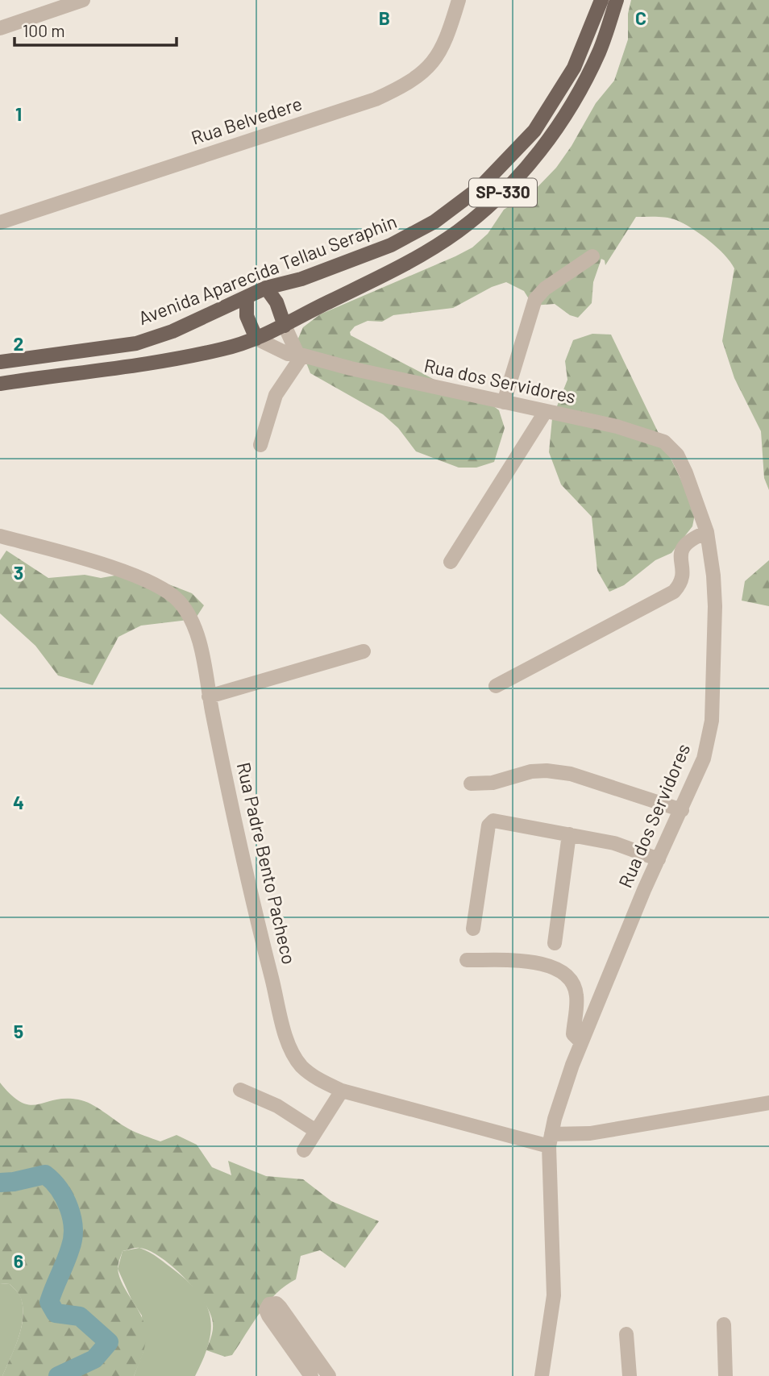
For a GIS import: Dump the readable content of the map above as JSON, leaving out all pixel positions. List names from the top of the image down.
{
  "streets": {
    "main road": ["SP-330", "Avenida Aparecida Tellau Seraphin"],
    "street": ["Rua Belvedere", "Rua dos Servidores", "Rua Padre Bento Pacheco"]
  },
  "crossings": [
    ["SP-330", "Rua dos Servidores"],
    ["Rua dos Servidores", "Rua Padre Bento Pacheco"]
  ],
  "scale_bar": "100 m",
  "grid": {
    "columns": ["B", "C"],
    "rows": [
      "1",
      "2",
      "3",
      "4",
      "5",
      "6"
    ]
  }
}
